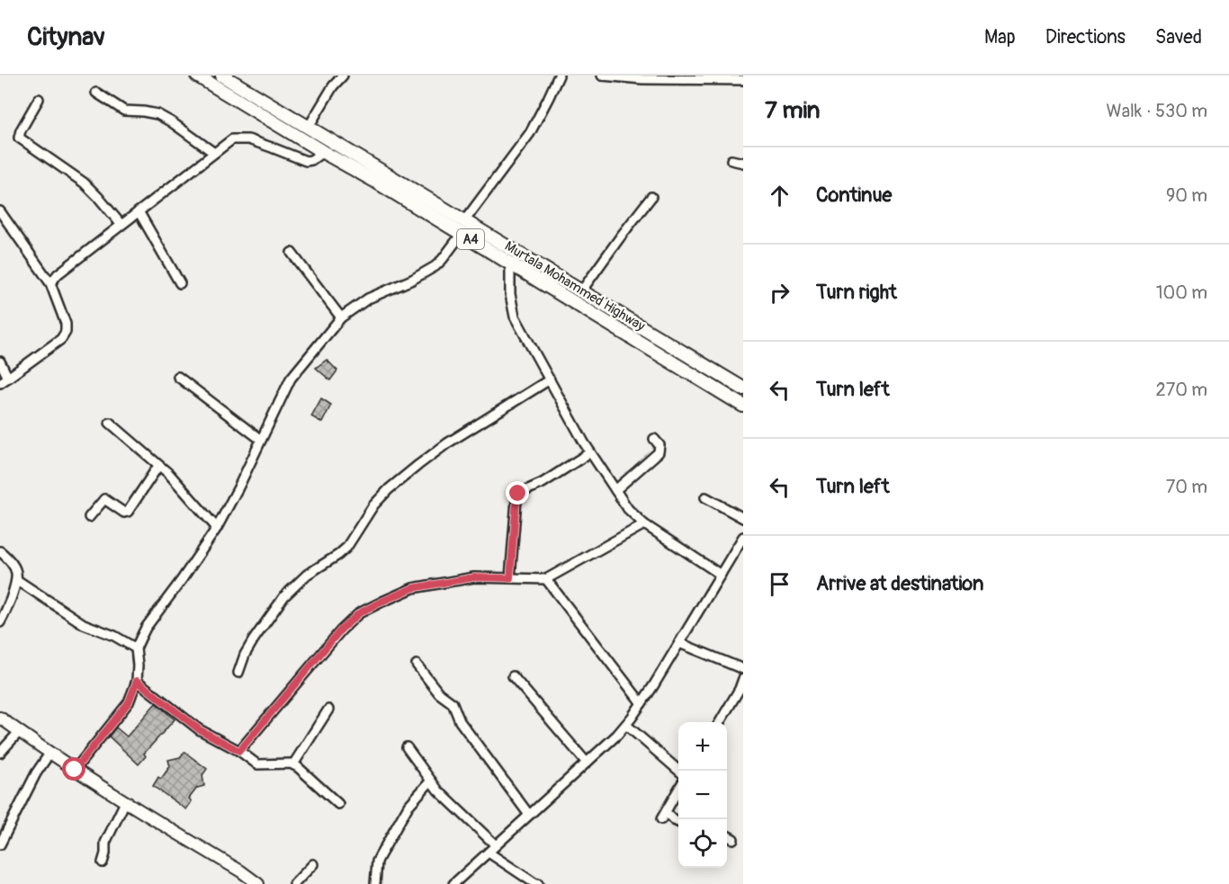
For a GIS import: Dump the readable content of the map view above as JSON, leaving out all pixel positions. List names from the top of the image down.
{
  "streets": {
    "highway": ["A4", "Murtala Mohammed Highway"]
  },
  "page": {
    "header": "Citynav",
    "nav": ["Map", "Directions", "Saved"],
    "heading": ["7 min", "Walk · 530 m"],
    "list": [
      ["Continue", "90 m"],
      ["Turn right", "100 m"],
      ["Turn left", "270 m"],
      ["Turn left", "70 m"],
      "Arrive at destination"
    ],
    "map_buttons": ["+", "−"]
  }
}
